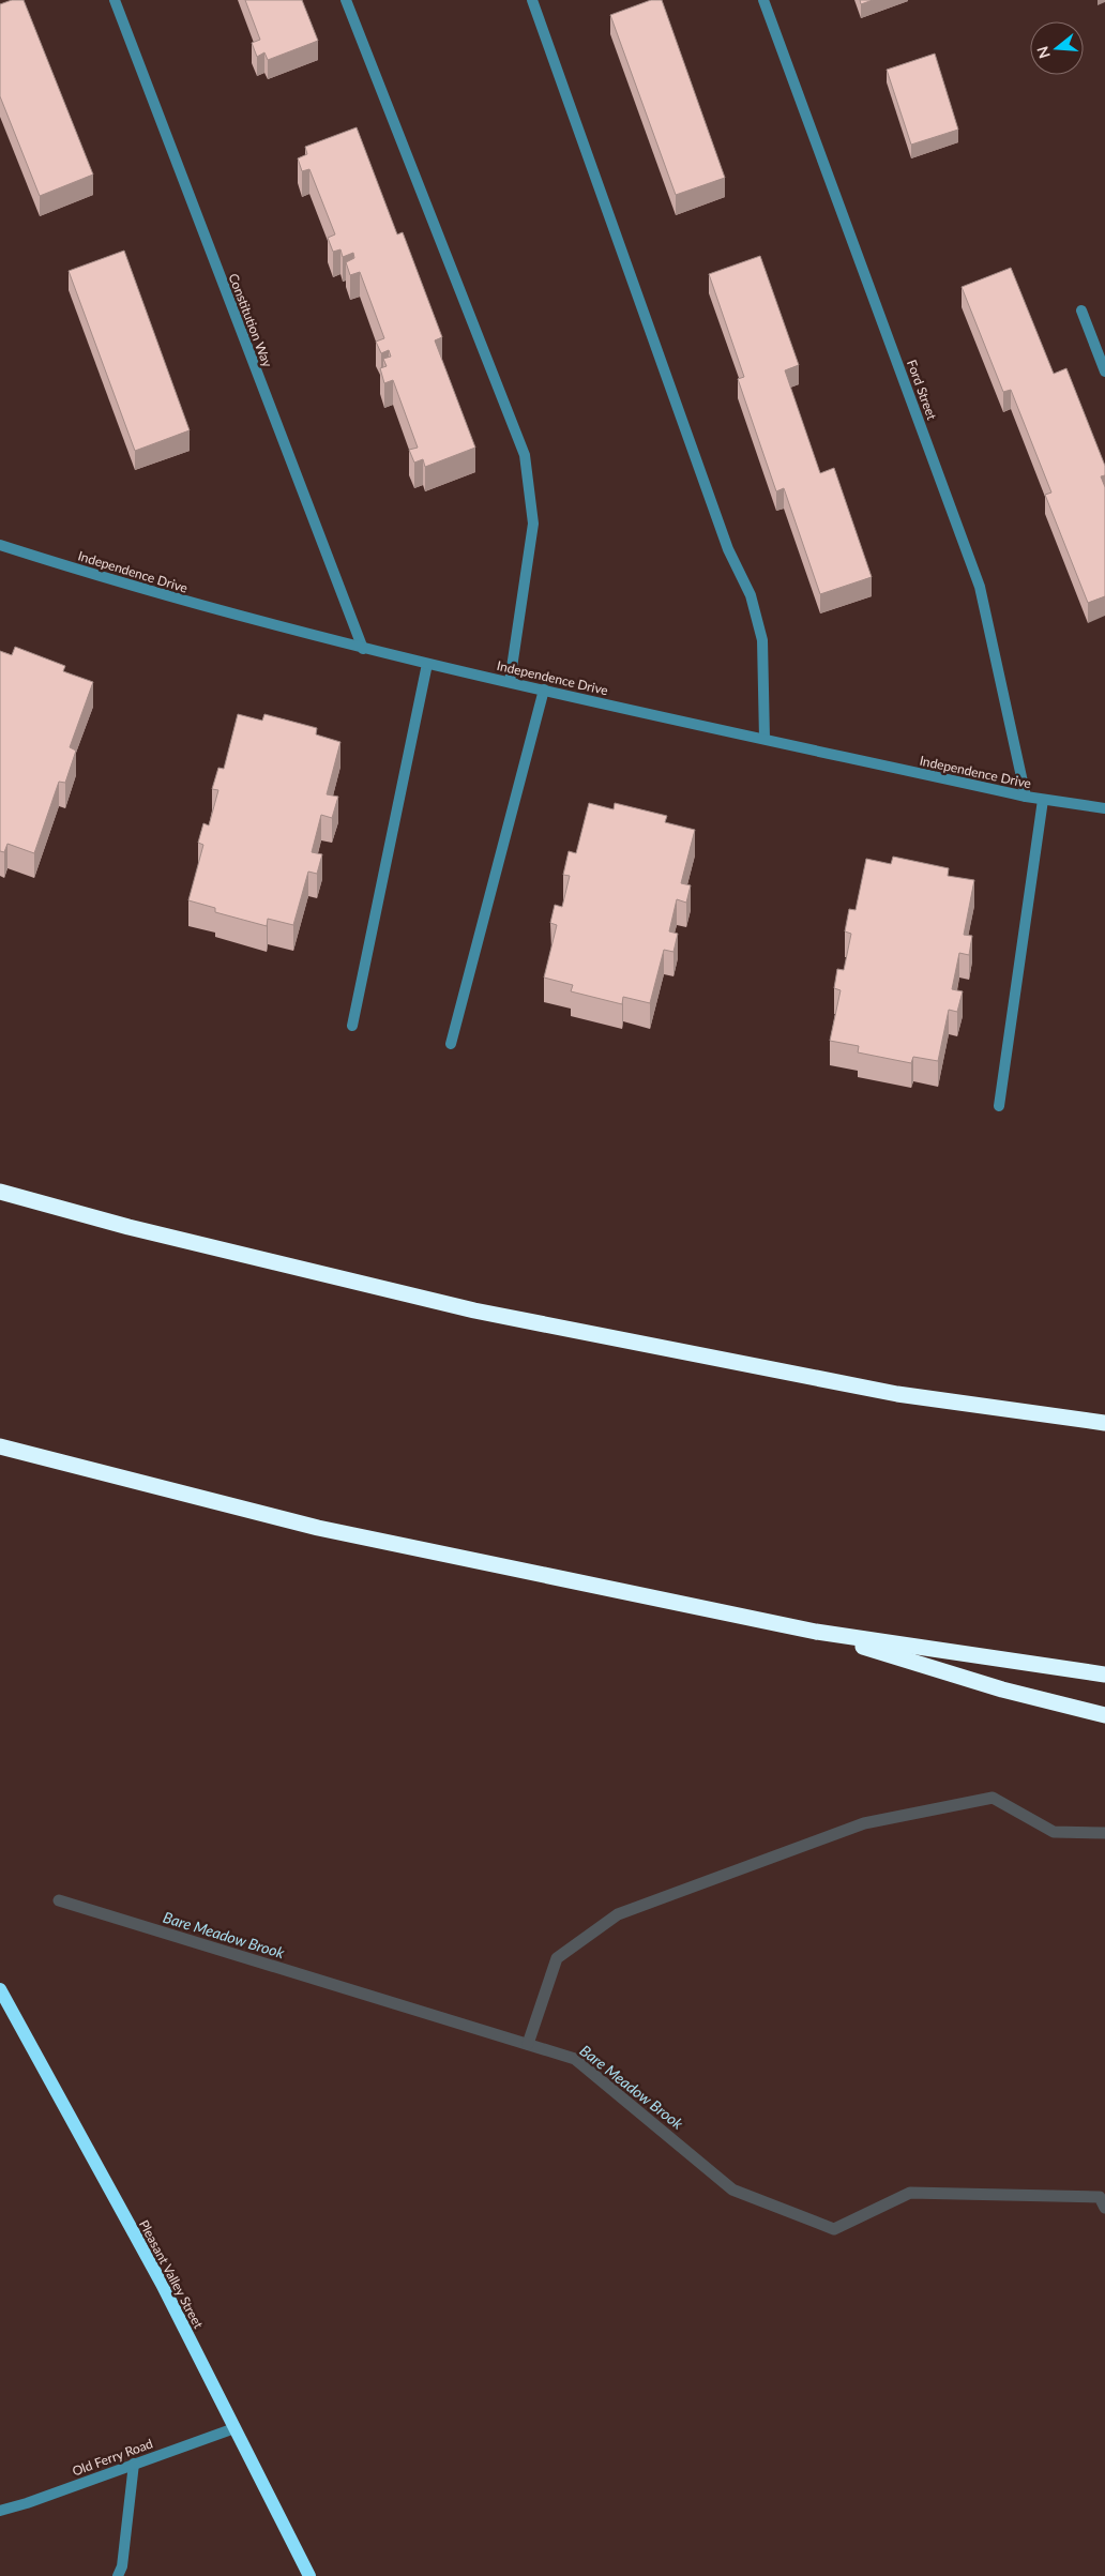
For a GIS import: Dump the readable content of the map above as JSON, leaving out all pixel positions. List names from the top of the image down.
{
  "streets": {
    "main road": ["Pleasant Valley Street"],
    "street": [
      "Constitution Way",
      "Ford Street",
      "Independence Drive",
      "Old Ferry Road"
    ]
  },
  "crossings": [
    ["Constitution Way", "Independence Drive"],
    ["Ford Street", "Independence Drive"],
    ["Pleasant Valley Street", "Old Ferry Road"]
  ],
  "water": ["Bare Meadow Brook"],
  "north": "left"
}
